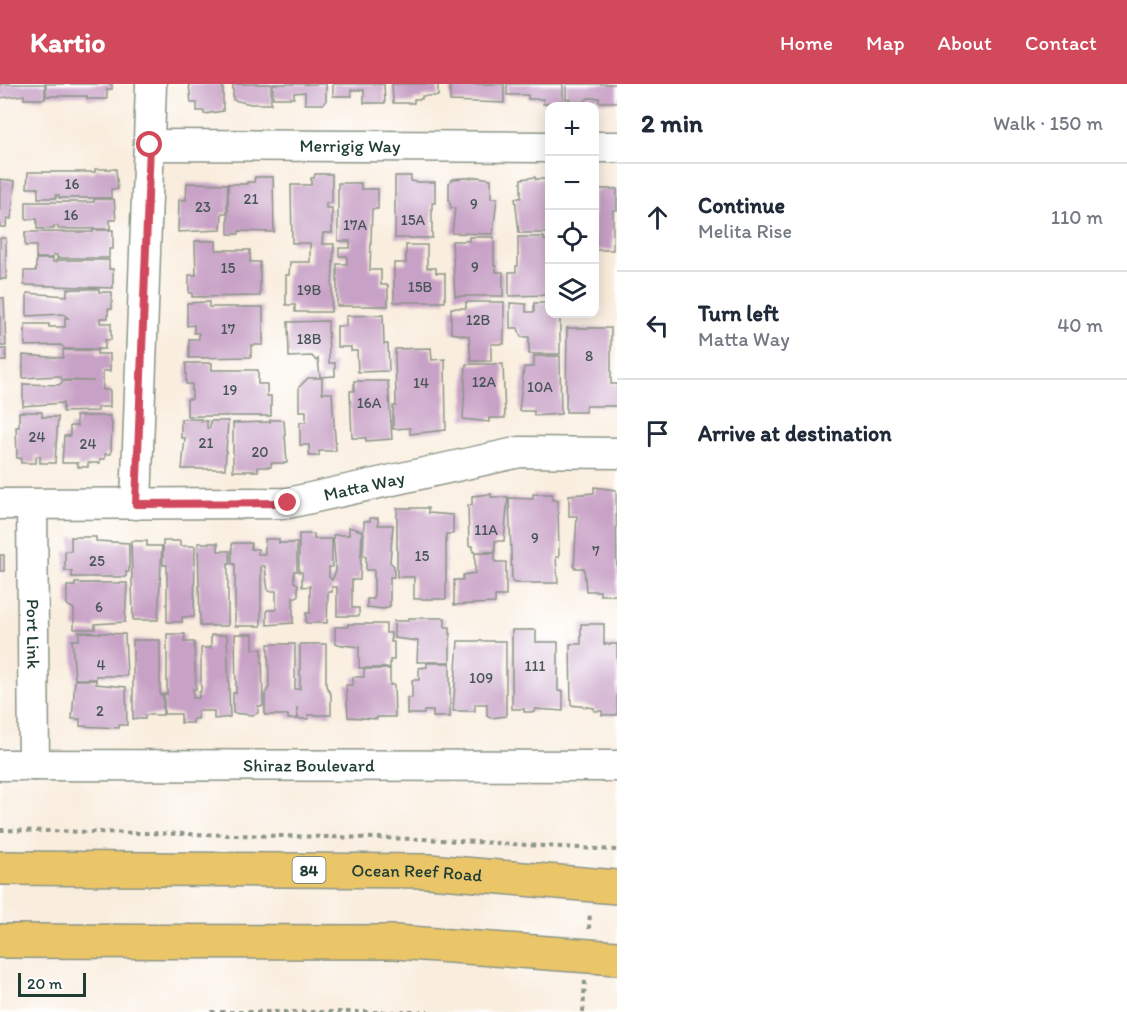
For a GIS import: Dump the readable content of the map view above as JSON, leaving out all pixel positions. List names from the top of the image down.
{
  "streets": {
    "main road": ["84", "Ocean Reef Road"],
    "street": [
      "Merrigig Way",
      "Matta Way",
      "Port Link",
      "Shiraz Boulevard"
    ]
  },
  "crossings": [
    ["Matta Way", "Port Link"],
    ["Port Link", "Shiraz Boulevard"]
  ],
  "house_numbers": [
    "16",
    "21",
    "9",
    "23",
    "16",
    "15A",
    "17A",
    "9",
    "15",
    "15B",
    "19B",
    "12B",
    "17",
    "18B",
    "8",
    "12A",
    "14",
    "10A",
    "19",
    "16A",
    "24",
    "21",
    "24",
    "20",
    "11A",
    "9",
    "7",
    "15",
    "25",
    "6",
    "4",
    "111",
    "109",
    "2"
  ],
  "scale_bar": "20 m",
  "page": {
    "header": "Kartio",
    "nav": [
      "Home",
      "Map",
      "About",
      "Contact"
    ],
    "heading": ["2 min", "Walk · 150 m"],
    "map_buttons": ["+", "−"],
    "list": [
      ["Continue", "Melita Rise", "110 m"],
      ["Turn left", "Matta Way", "40 m"],
      "Arrive at destination"
    ],
    "scale": "20 m"
  }
}
